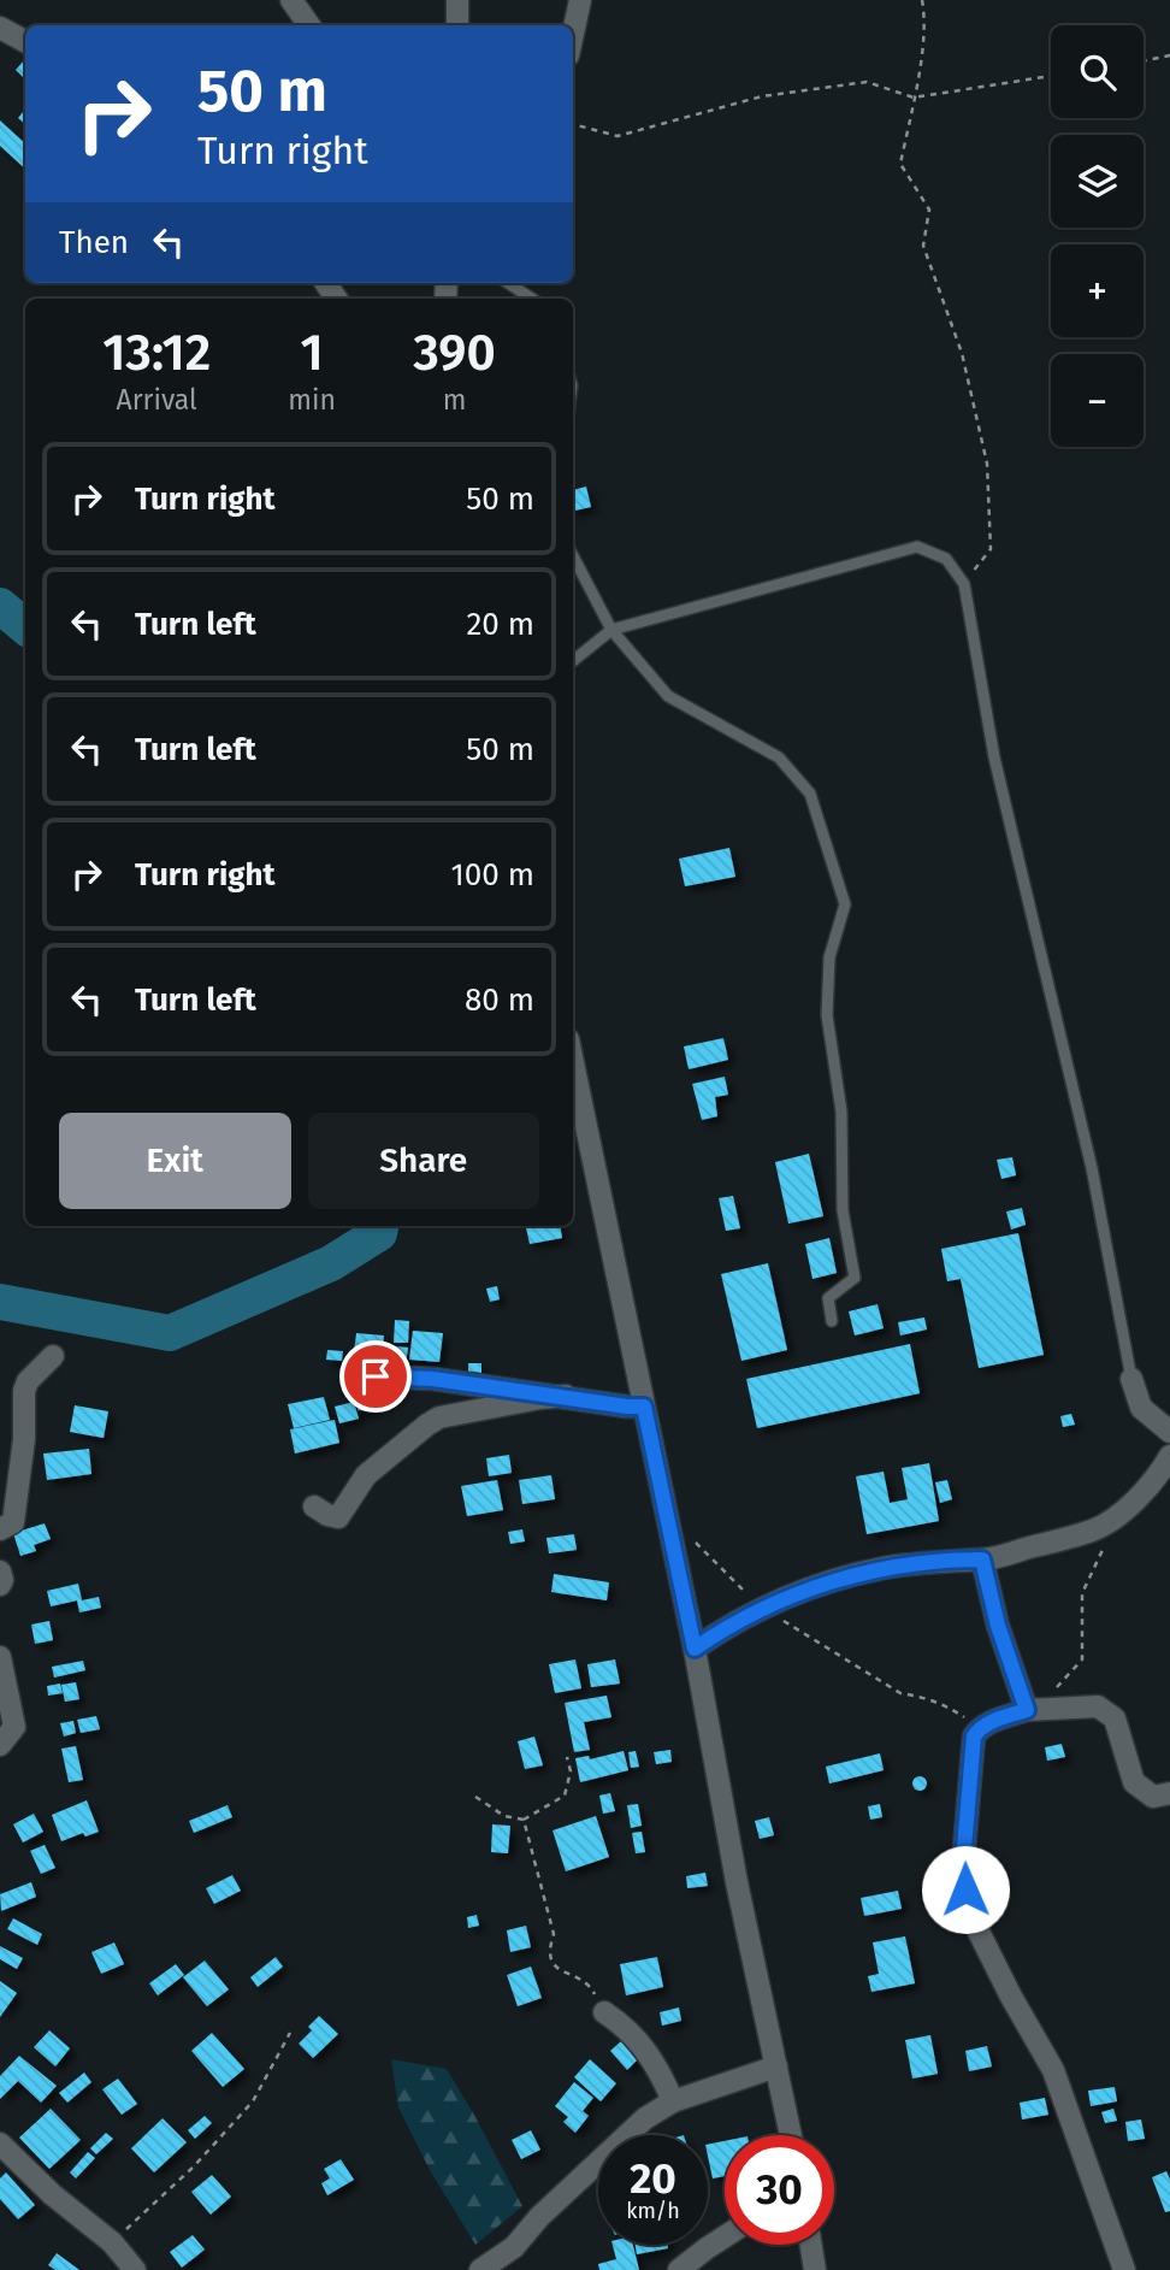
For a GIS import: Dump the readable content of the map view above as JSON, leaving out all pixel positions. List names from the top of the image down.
{
  "page": {
    "map_buttons": ["+", "−"],
    "turn": ["50 m", "Turn right"],
    "then": "Then",
    "eta": [
      "13:12",
      "Arrival",
      "1",
      "min",
      "390",
      "m"
    ],
    "list": [
      {
        "name": "Turn right",
        "value": "50 m"
      },
      {
        "name": "Turn left",
        "value": "20 m"
      },
      {
        "name": "Turn left",
        "value": "50 m"
      },
      {
        "name": "Turn right",
        "value": "100 m"
      },
      {
        "name": "Turn left",
        "value": "80 m"
      }
    ],
    "buttons": ["Exit", "Share"],
    "speed": "20 km/h",
    "limit": "30"
  }
}
